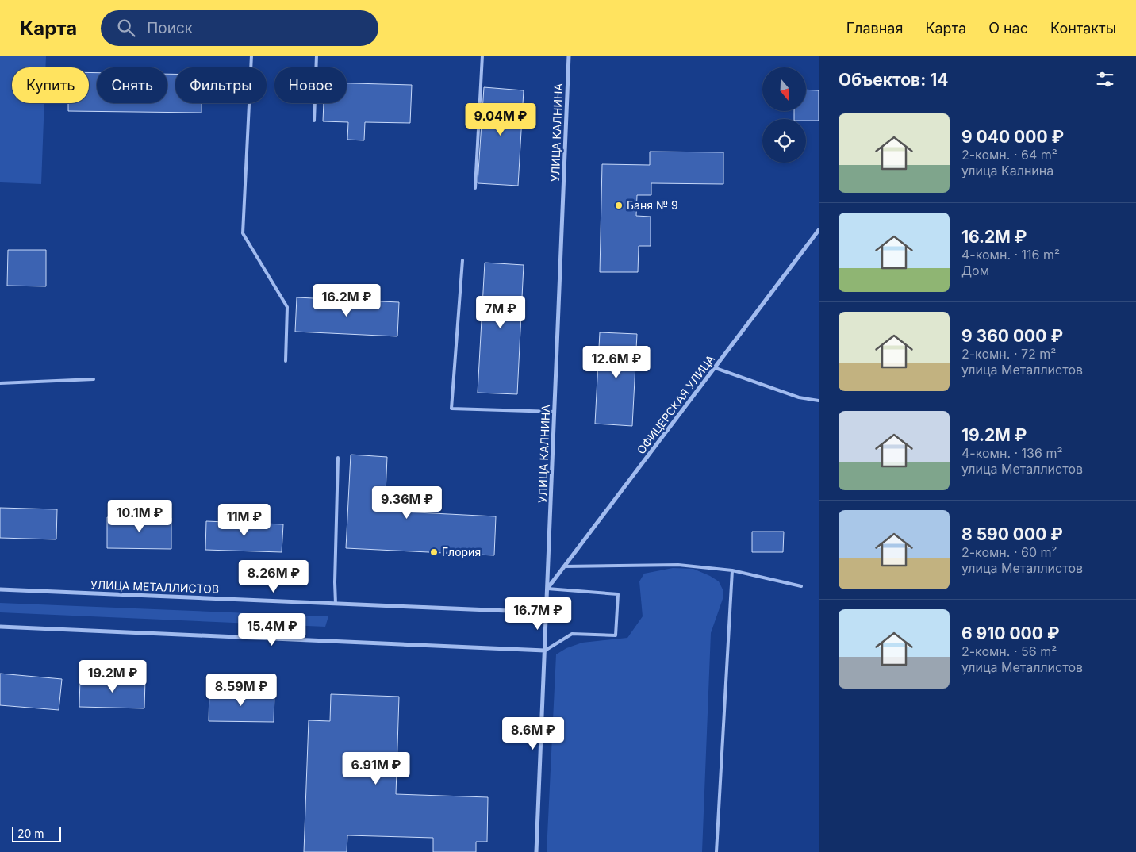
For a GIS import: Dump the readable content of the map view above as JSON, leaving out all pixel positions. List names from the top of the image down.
{
  "streets": {
    "street": ["УЛИЦА КАЛНИНА", "ОФИЦЕРСКАЯ УЛИЦА", "УЛИЦА МЕТАЛЛИСТОВ"]
  },
  "crossings": [
    ["УЛИЦА КАЛНИНА", "ОФИЦЕРСКАЯ УЛИЦА"],
    ["УЛИЦА КАЛНИНА", "УЛИЦА МЕТАЛЛИСТОВ"]
  ],
  "places": ["Баня № 9", "Глория"],
  "scale_bar": "20 m",
  "north": "bottom",
  "page": {
    "header": "Карта",
    "search": "Поиск",
    "nav": [
      "Главная",
      "Карта",
      "О нас",
      "Контакты"
    ],
    "heading": "Объектов: 14",
    "chip": [
      "Купить",
      "Снять",
      "Фильтры",
      "Новое"
    ],
    "price": [
      "9.04M ₽",
      "16.2M ₽",
      "7M ₽",
      "12.6M ₽",
      "9.36M ₽",
      "10.1M ₽",
      "11M ₽",
      "8.26M ₽",
      "16.7M ₽",
      "15.4M ₽",
      "19.2M ₽",
      "8.59M ₽",
      "8.6M ₽",
      "6.91M ₽"
    ],
    "list": [
      {
        "name": "9 040 000 ₽",
        "note": "2-комн. · 64 m² · улица Калнина"
      },
      {
        "name": "16.2M ₽",
        "note": "4-комн. · 116 m² · Дом"
      },
      {
        "name": "9 360 000 ₽",
        "note": "2-комн. · 72 m² · улица Металлистов"
      },
      {
        "name": "19.2M ₽",
        "note": "4-комн. · 136 m² · улица Металлистов"
      },
      {
        "name": "8 590 000 ₽",
        "note": "2-комн. · 60 m² · улица Металлистов"
      },
      {
        "name": "6 910 000 ₽",
        "note": "2-комн. · 56 m² · улица Металлистов"
      }
    ],
    "scale": "20 m"
  }
}
